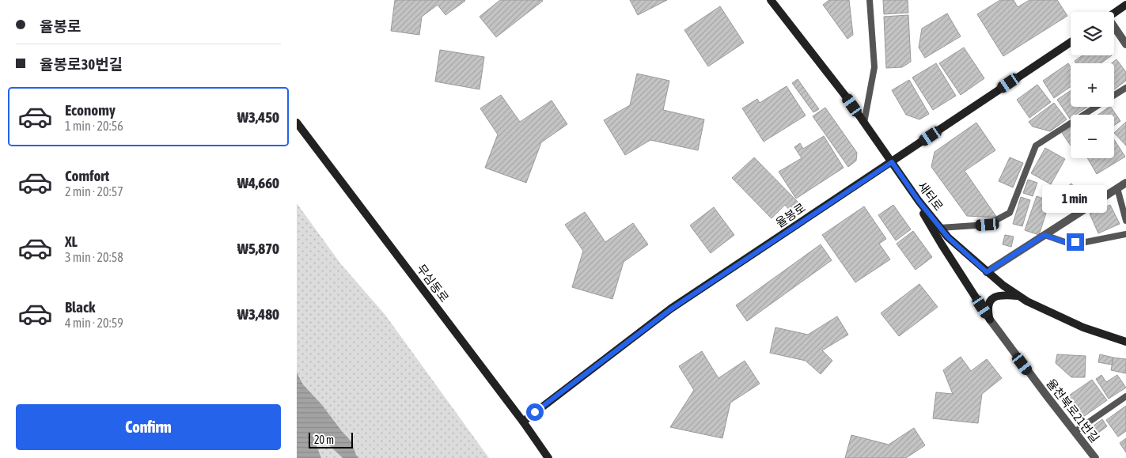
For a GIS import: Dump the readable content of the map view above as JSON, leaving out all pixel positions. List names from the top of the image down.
{
  "streets": {
    "street": [
      "새터로",
      "율봉로",
      "무심동로",
      "율천북로21번길"
    ]
  },
  "crossings": [
    ["새터로", "율봉로"],
    ["율봉로", "무심동로"]
  ],
  "scale_bar": "20 m",
  "page": {
    "banner": ["율봉로", "율봉로30번길"],
    "map_buttons": ["+", "−"],
    "list": [
      {
        "name": "Economy",
        "note": "1 min · 20:56",
        "value": "₩3,450"
      },
      {
        "name": "Comfort",
        "note": "2 min · 20:57",
        "value": "₩4,660"
      },
      {
        "name": "XL",
        "note": "3 min · 20:58",
        "value": "₩5,870"
      },
      {
        "name": "Black",
        "note": "4 min · 20:59",
        "value": "₩3,480"
      }
    ],
    "bubble": "1 min",
    "buttons": "Confirm",
    "scale": "20 m"
  }
}
